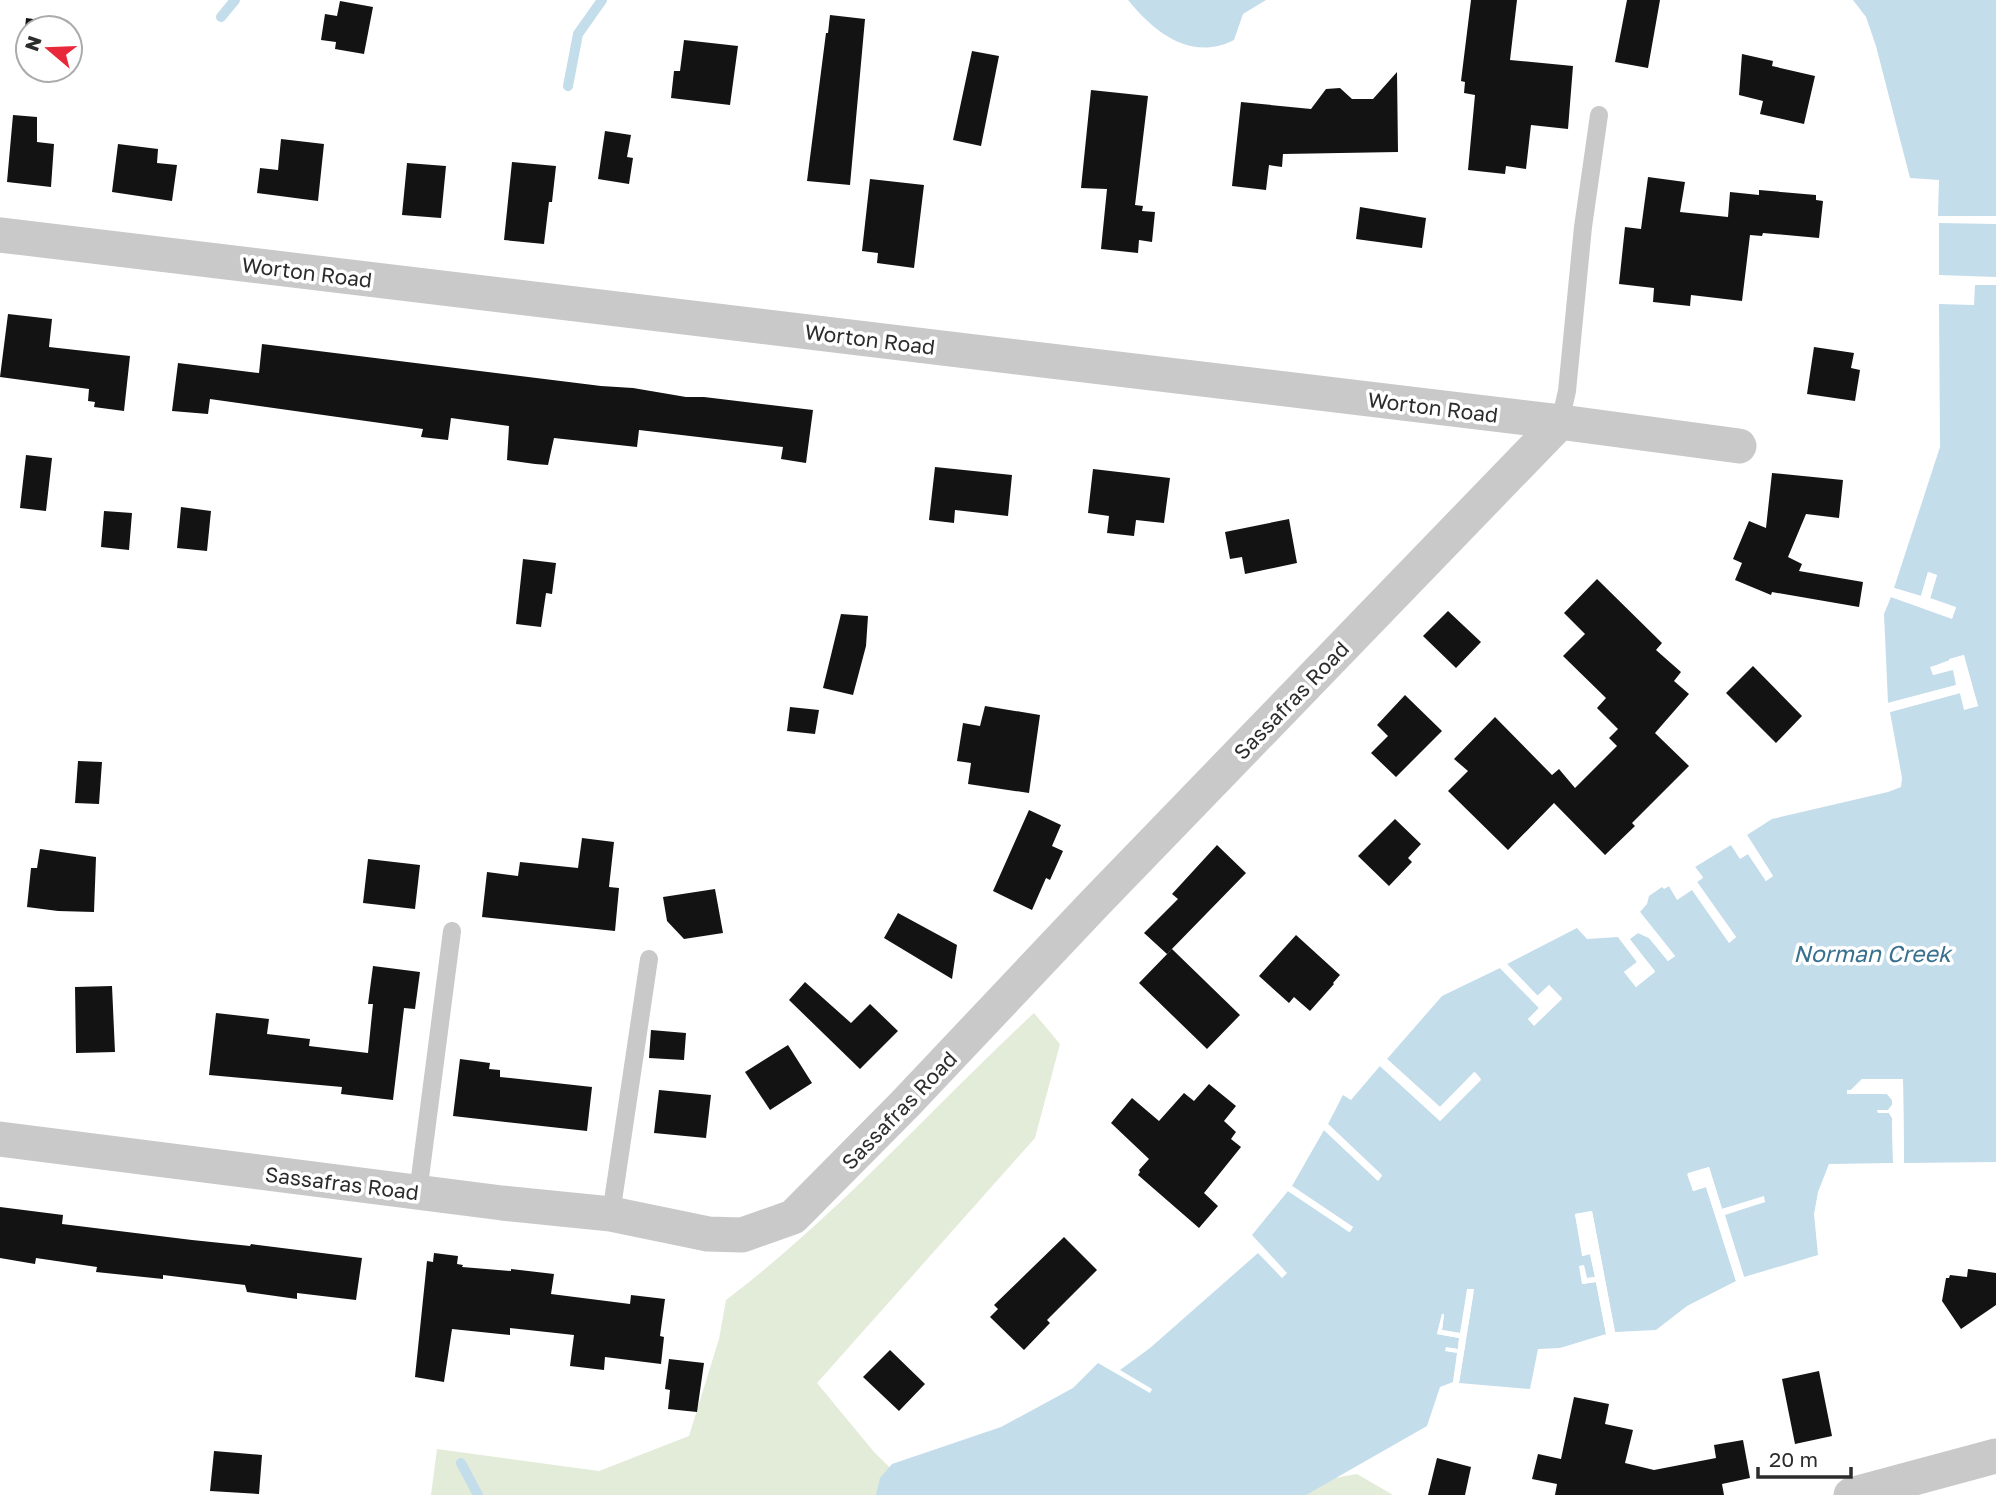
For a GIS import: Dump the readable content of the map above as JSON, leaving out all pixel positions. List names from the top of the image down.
{
  "streets": {
    "street": ["Worton Road", "Sassafras Road"]
  },
  "crossings": [
    ["Worton Road", "Sassafras Road"]
  ],
  "water": ["Norman Creek"],
  "scale_bar": "20 m",
  "north": "left"
}
